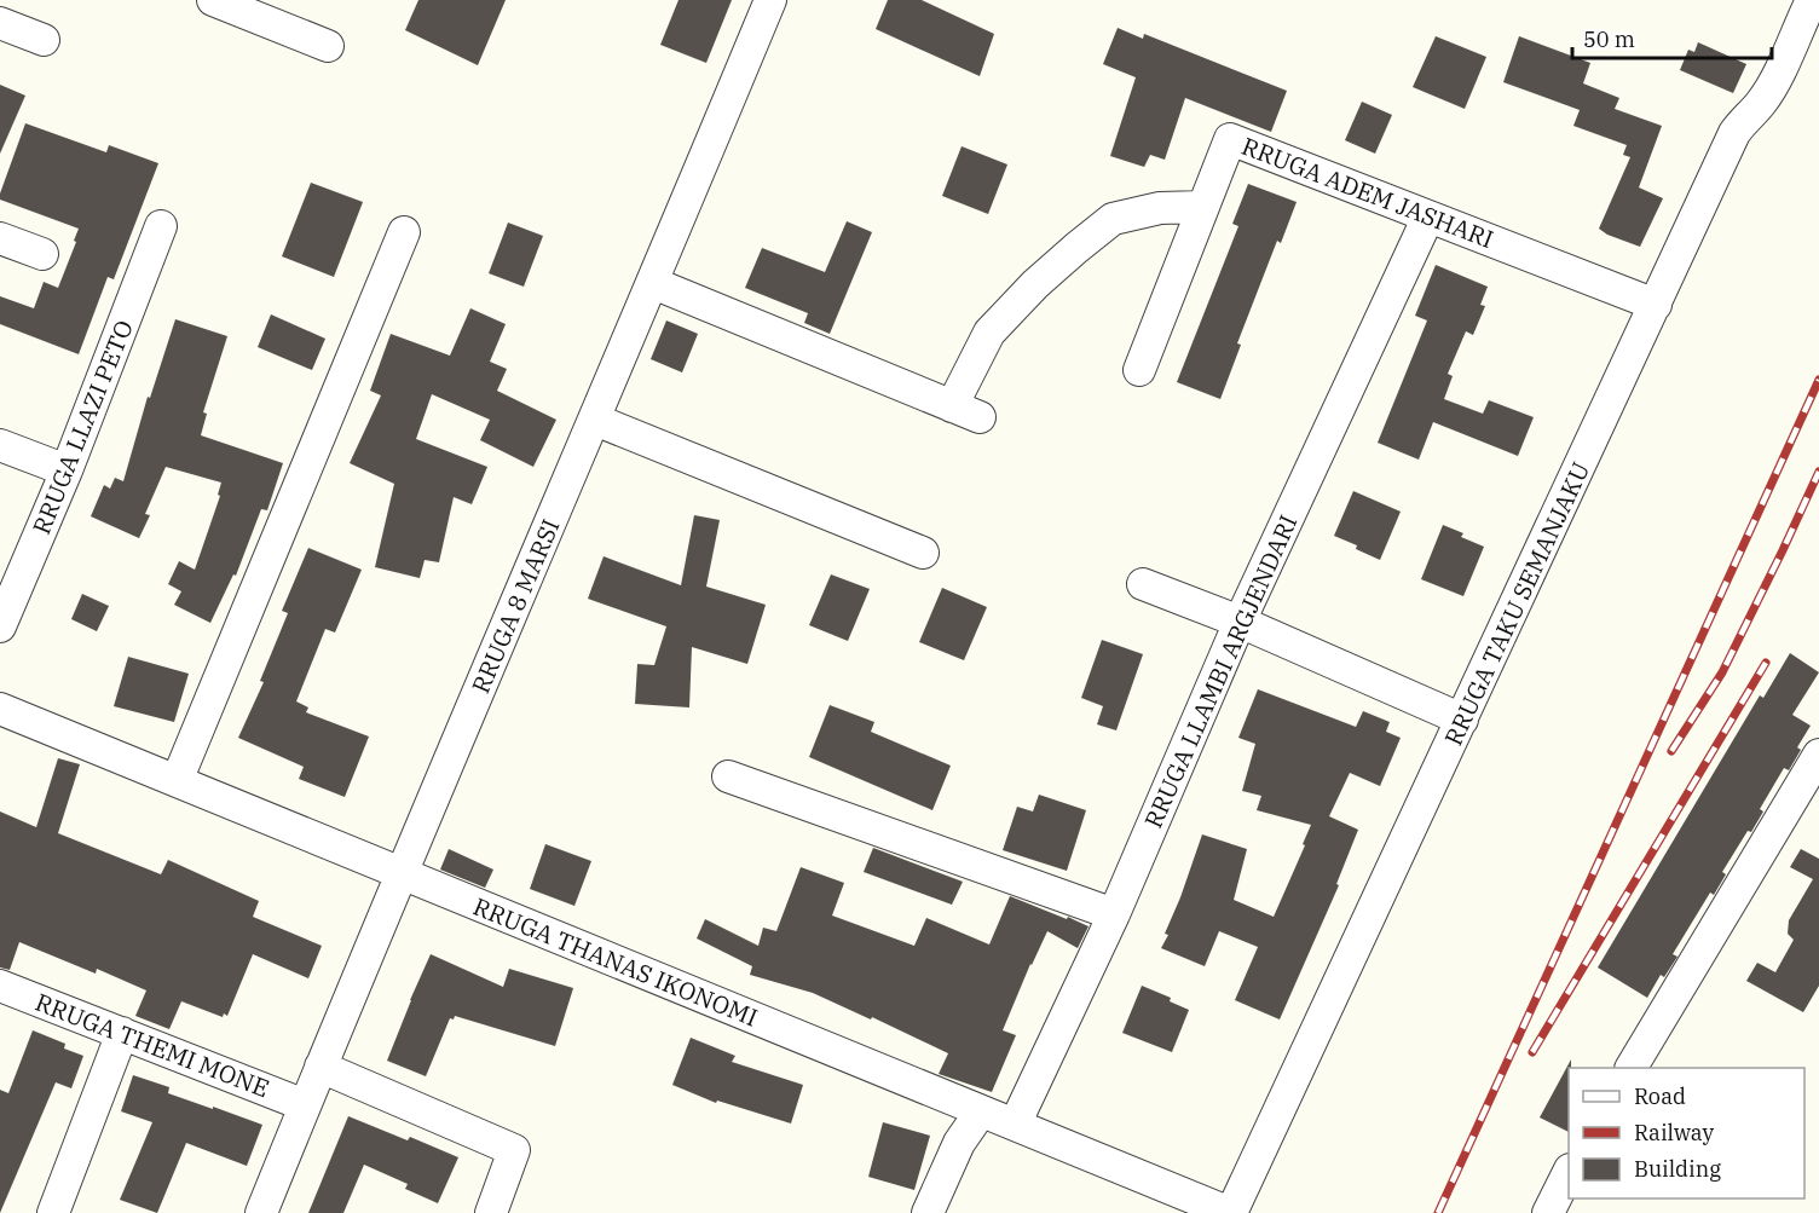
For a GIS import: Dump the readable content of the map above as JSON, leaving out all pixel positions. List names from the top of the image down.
{
  "streets": {
    "street": [
      "RRUGA ADEM JASHARI",
      "RRUGA LLAZI PETO",
      "RRUGA TAKU SEMANJAKU",
      "RRUGA 8 MARSI",
      "RRUGA LLAMBI ARGJENDARI",
      "RRUGA THANAS IKONOMI",
      "RRUGA THEMI MONE"
    ]
  },
  "crossings": [
    ["RRUGA ADEM JASHARI", "RRUGA TAKU SEMANJAKU"],
    ["RRUGA ADEM JASHARI", "RRUGA LLAMBI ARGJENDARI"],
    ["RRUGA TAKU SEMANJAKU", "RRUGA THANAS IKONOMI"],
    ["RRUGA 8 MARSI", "RRUGA THANAS IKONOMI"],
    ["RRUGA 8 MARSI", "RRUGA THEMI MONE"],
    ["RRUGA LLAMBI ARGJENDARI", "RRUGA THANAS IKONOMI"]
  ],
  "legend": ["Road", "Railway", "Building"],
  "scale_bar": "50 m"
}
